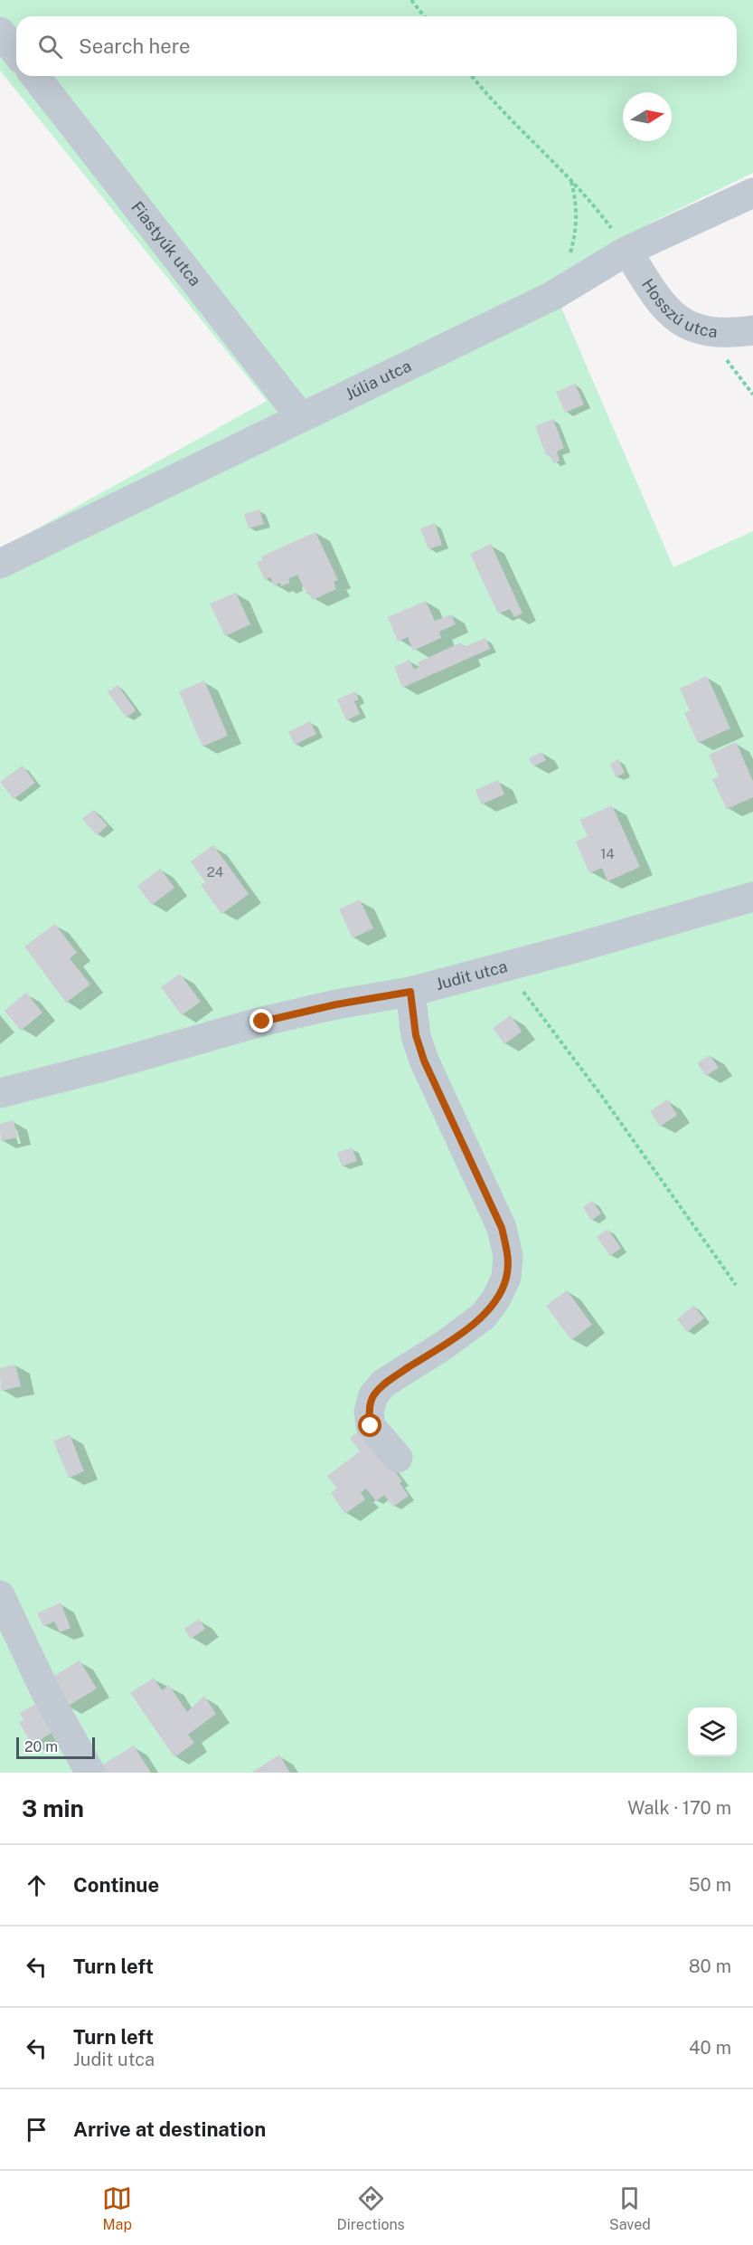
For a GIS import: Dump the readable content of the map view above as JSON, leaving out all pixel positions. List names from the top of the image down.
{
  "streets": {
    "street": [
      "Fiastyúk utca",
      "Hosszú utca",
      "Júlia utca",
      "Judit utca"
    ]
  },
  "crossings": [
    ["Fiastyúk utca", "Júlia utca"],
    ["Hosszú utca", "Júlia utca"]
  ],
  "house_numbers": ["14", "24"],
  "scale_bar": "20 m",
  "north": "right",
  "page": {
    "search": "Search here",
    "scale": "20 m",
    "heading": ["3 min", "Walk · 170 m"],
    "list": [
      ["Continue", "50 m"],
      ["Turn left", "80 m"],
      ["Turn left", "Judit utca", "40 m"],
      "Arrive at destination"
    ],
    "nav": ["Map", "Directions", "Saved"]
  }
}
